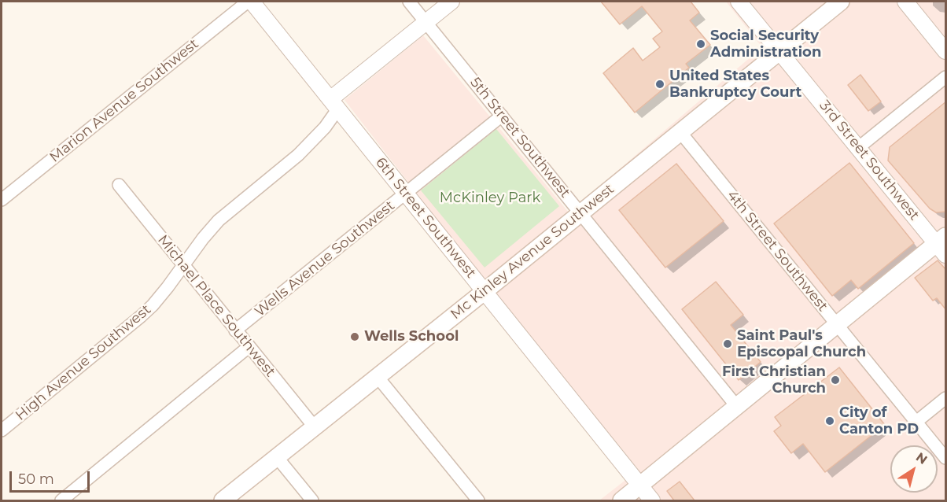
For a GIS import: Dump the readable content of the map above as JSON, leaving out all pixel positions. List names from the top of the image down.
{
  "streets": {
    "main road": ["Mc Kinley Avenue Southwest"],
    "street": [
      "Marion Avenue Southwest",
      "5th Street Southwest",
      "3rd Street Southwest",
      "6th Street Southwest",
      "4th Street Southwest",
      "Wells Avenue Southwest",
      "Michael Place Southwest",
      "High Avenue Southwest"
    ]
  },
  "crossings": [
    ["Marion Avenue Southwest", "6th Street Southwest"],
    ["5th Street Southwest", "Mc Kinley Avenue Southwest"],
    ["5th Street Southwest", "Wells Avenue Southwest"],
    ["5th Street Southwest", "High Avenue Southwest"],
    ["3rd Street Southwest", "Mc Kinley Avenue Southwest"],
    ["6th Street Southwest", "Mc Kinley Avenue Southwest"],
    ["6th Street Southwest", "Wells Avenue Southwest"],
    ["6th Street Southwest", "High Avenue Southwest"],
    ["4th Street Southwest", "Mc Kinley Avenue Southwest"],
    ["Mc Kinley Avenue Southwest", "Michael Place Southwest"],
    ["Wells Avenue Southwest", "Michael Place Southwest"],
    ["Michael Place Southwest", "High Avenue Southwest"]
  ],
  "parks": ["McKinley Park"],
  "places": [
    "Social Security Administration",
    "United States Bankruptcy Court",
    "Wells School",
    "Saint Paul's Episcopal Church",
    "First Christian Church",
    "City of Canton PD"
  ],
  "scale_bar": "50 m",
  "north": "top right"
}
